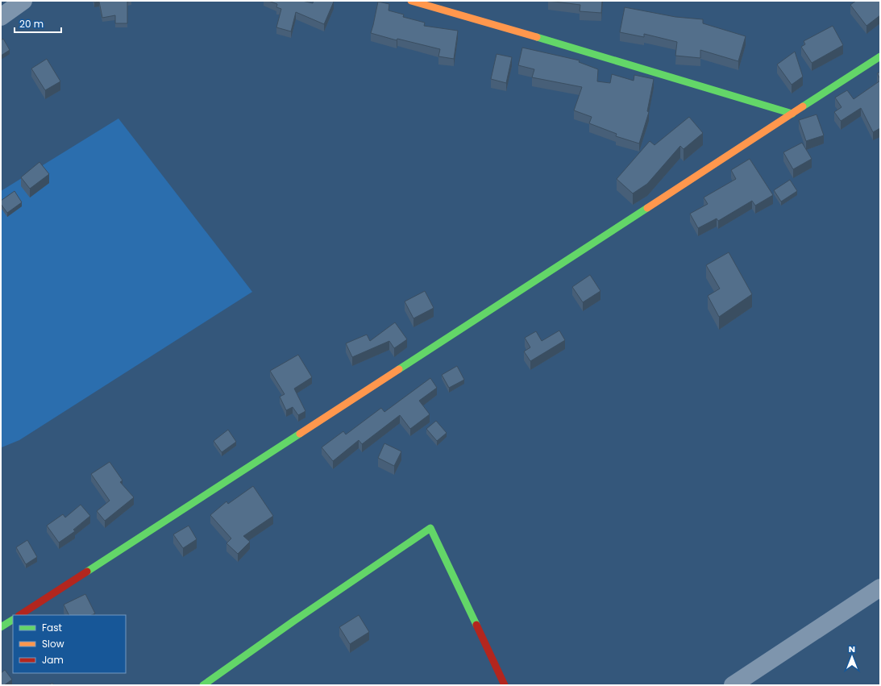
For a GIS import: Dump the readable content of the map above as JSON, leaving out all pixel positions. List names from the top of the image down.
{
  "legend": ["Fast", "Slow", "Jam"],
  "scale_bar": "20 m",
  "north": "top"
}
